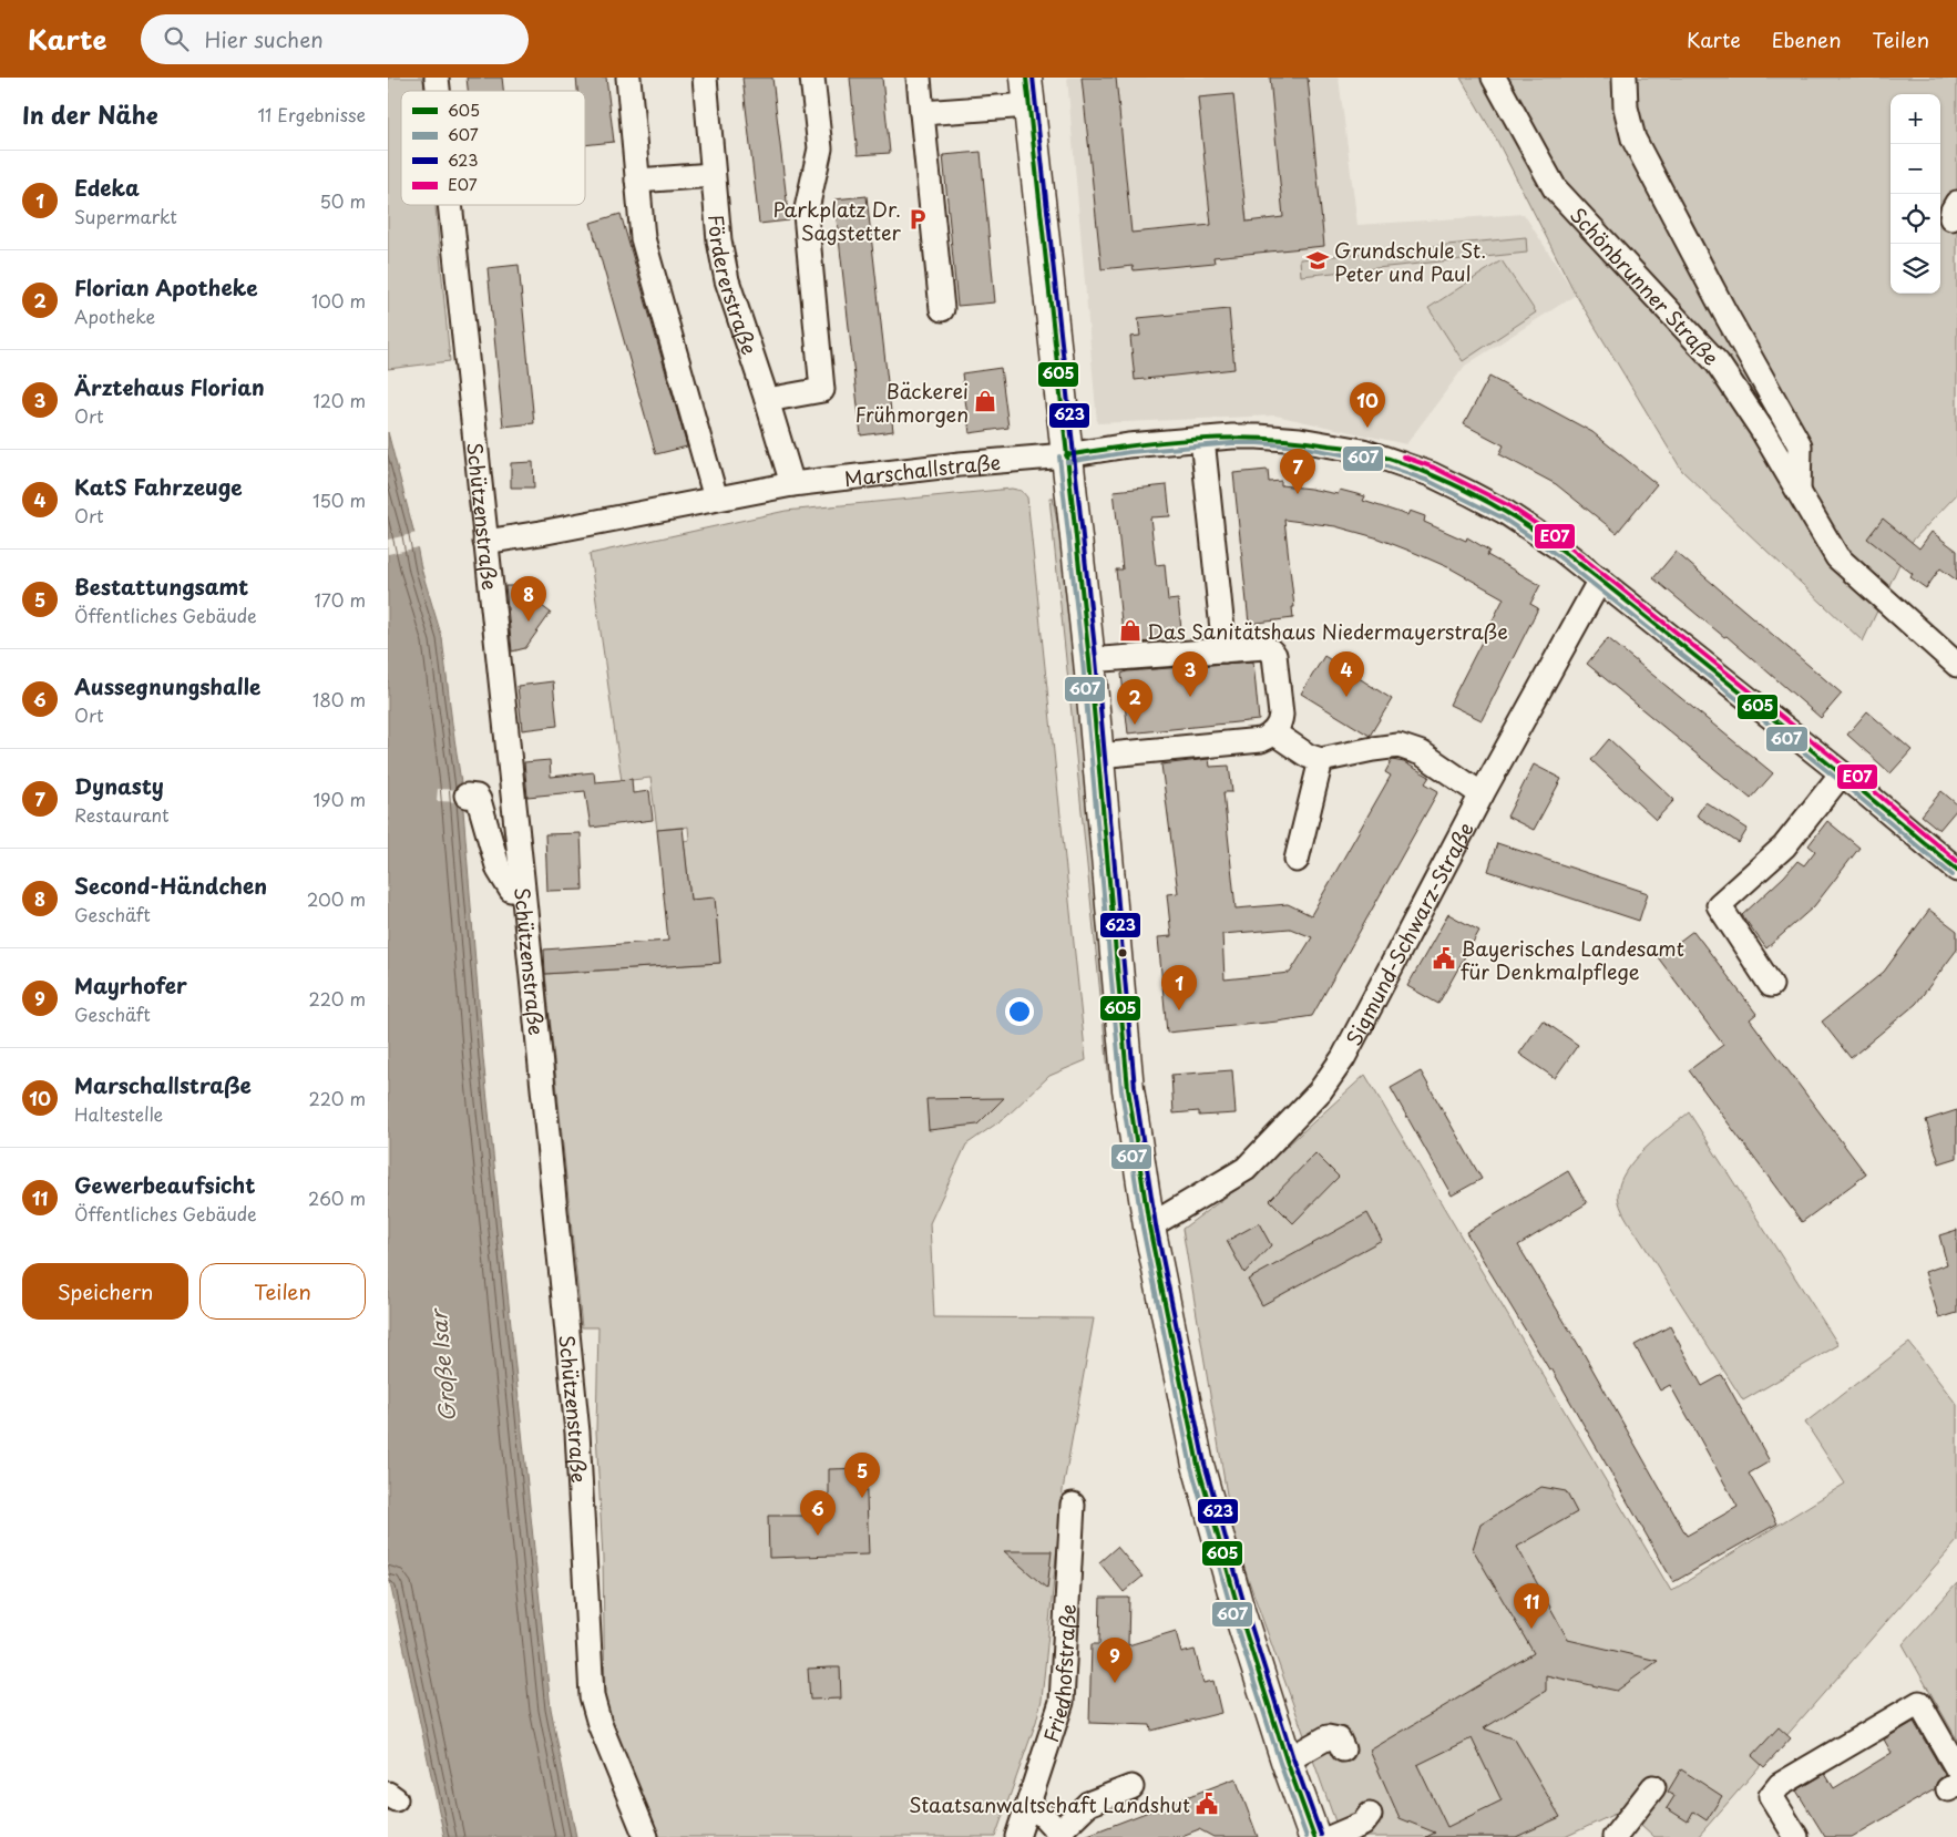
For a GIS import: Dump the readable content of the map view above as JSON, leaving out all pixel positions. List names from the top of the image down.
{
  "streets": {
    "street": [
      "Fördererstraße",
      "Schönbrunner Straße",
      "Marschallstraße",
      "Schützenstraße",
      "Sigmund-Schwarz-Straße",
      "Friedhofstraße"
    ]
  },
  "crossings": [
    ["Fördererstraße", "Marschallstraße"],
    ["Marschallstraße", "Schützenstraße"],
    ["Marschallstraße", "Sigmund-Schwarz-Straße"]
  ],
  "water": ["Große Isar"],
  "places": {
    "parking": ["Parkplatz Dr. Sagstetter"],
    "school or university": ["Grundschule St. Peter und Paul"],
    "shop": ["Bäckerei Frühmorgen", "Das Sanitätshaus Niedermayerstraße"],
    "public building": ["Bayerisches Landesamt für Denkmalpflege", "Staatsanwaltschaft Landshut"]
  },
  "lines": [
    "transit line 605",
    "transit line 623",
    "transit line 607",
    "transit line E07"
  ],
  "legend": [
    "605",
    "607",
    "623",
    "E07"
  ],
  "page": {
    "header": "Karte",
    "search": "Hier suchen",
    "nav": ["Karte", "Ebenen", "Teilen"],
    "heading": ["In der Nähe", "11 Ergebnisse"],
    "map_buttons": ["+", "−"],
    "list": [
      {
        "mark": "1",
        "name": "Edeka",
        "note": "Supermarkt",
        "value": "50 m"
      },
      {
        "mark": "2",
        "name": "Florian Apotheke",
        "note": "Apotheke",
        "value": "100 m"
      },
      {
        "mark": "3",
        "name": "Ärztehaus Florian",
        "note": "Ort",
        "value": "120 m"
      },
      {
        "mark": "4",
        "name": "KatS Fahrzeuge",
        "note": "Ort",
        "value": "150 m"
      },
      {
        "mark": "5",
        "name": "Bestattungsamt",
        "note": "Öffentliches Gebäude",
        "value": "170 m"
      },
      {
        "mark": "6",
        "name": "Aussegnungshalle",
        "note": "Ort",
        "value": "180 m"
      },
      {
        "mark": "7",
        "name": "Dynasty",
        "note": "Restaurant",
        "value": "190 m"
      },
      {
        "mark": "8",
        "name": "Second-Händchen",
        "note": "Geschäft",
        "value": "200 m"
      },
      {
        "mark": "9",
        "name": "Mayrhofer",
        "note": "Geschäft",
        "value": "220 m"
      },
      {
        "mark": "10",
        "name": "Marschallstraße",
        "note": "Haltestelle",
        "value": "220 m"
      },
      {
        "mark": "11",
        "name": "Gewerbeaufsicht",
        "note": "Öffentliches Gebäude",
        "value": "260 m"
      }
    ],
    "pins": [
      "10",
      "7",
      "8",
      "3",
      "4",
      "2",
      "1",
      "5",
      "6",
      "11",
      "9"
    ],
    "buttons": ["Speichern", "Teilen"]
  }
}
